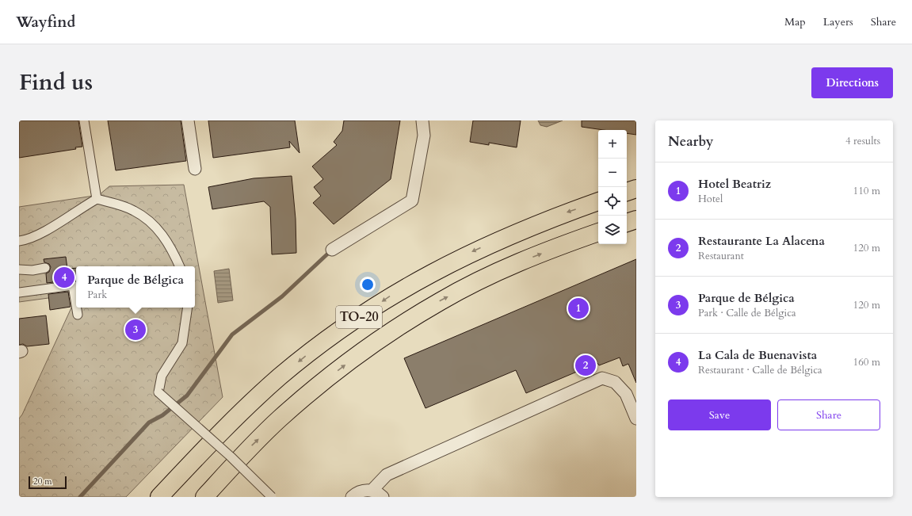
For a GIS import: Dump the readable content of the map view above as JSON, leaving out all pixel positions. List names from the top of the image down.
{
  "streets": {
    "highway": ["TO-20"]
  },
  "scale_bar": "20 m",
  "page": {
    "header": "Wayfind",
    "nav": ["Map", "Layers", "Share"],
    "title": "Find us",
    "buttons": [
      "Directions",
      ["Save", "Share"]
    ],
    "heading": ["Nearby", "4 results"],
    "map_buttons": ["+", "−"],
    "list": [
      {
        "mark": "1",
        "name": "Hotel Beatriz",
        "note": "Hotel",
        "value": "110 m"
      },
      {
        "mark": "2",
        "name": "Restaurante La Alacena",
        "note": "Restaurant",
        "value": "120 m"
      },
      {
        "mark": "3",
        "name": "Parque de Bélgica",
        "note": "Park · Calle de Bélgica",
        "value": "120 m"
      },
      {
        "mark": "4",
        "name": "La Cala de Buenavista",
        "note": "Restaurant · Calle de Bélgica",
        "value": "160 m"
      }
    ],
    "pins": [
      "4",
      "1",
      "3",
      "2"
    ],
    "popup": ["Parque de Bélgica", "Park"],
    "scale": "20 m"
  }
}
